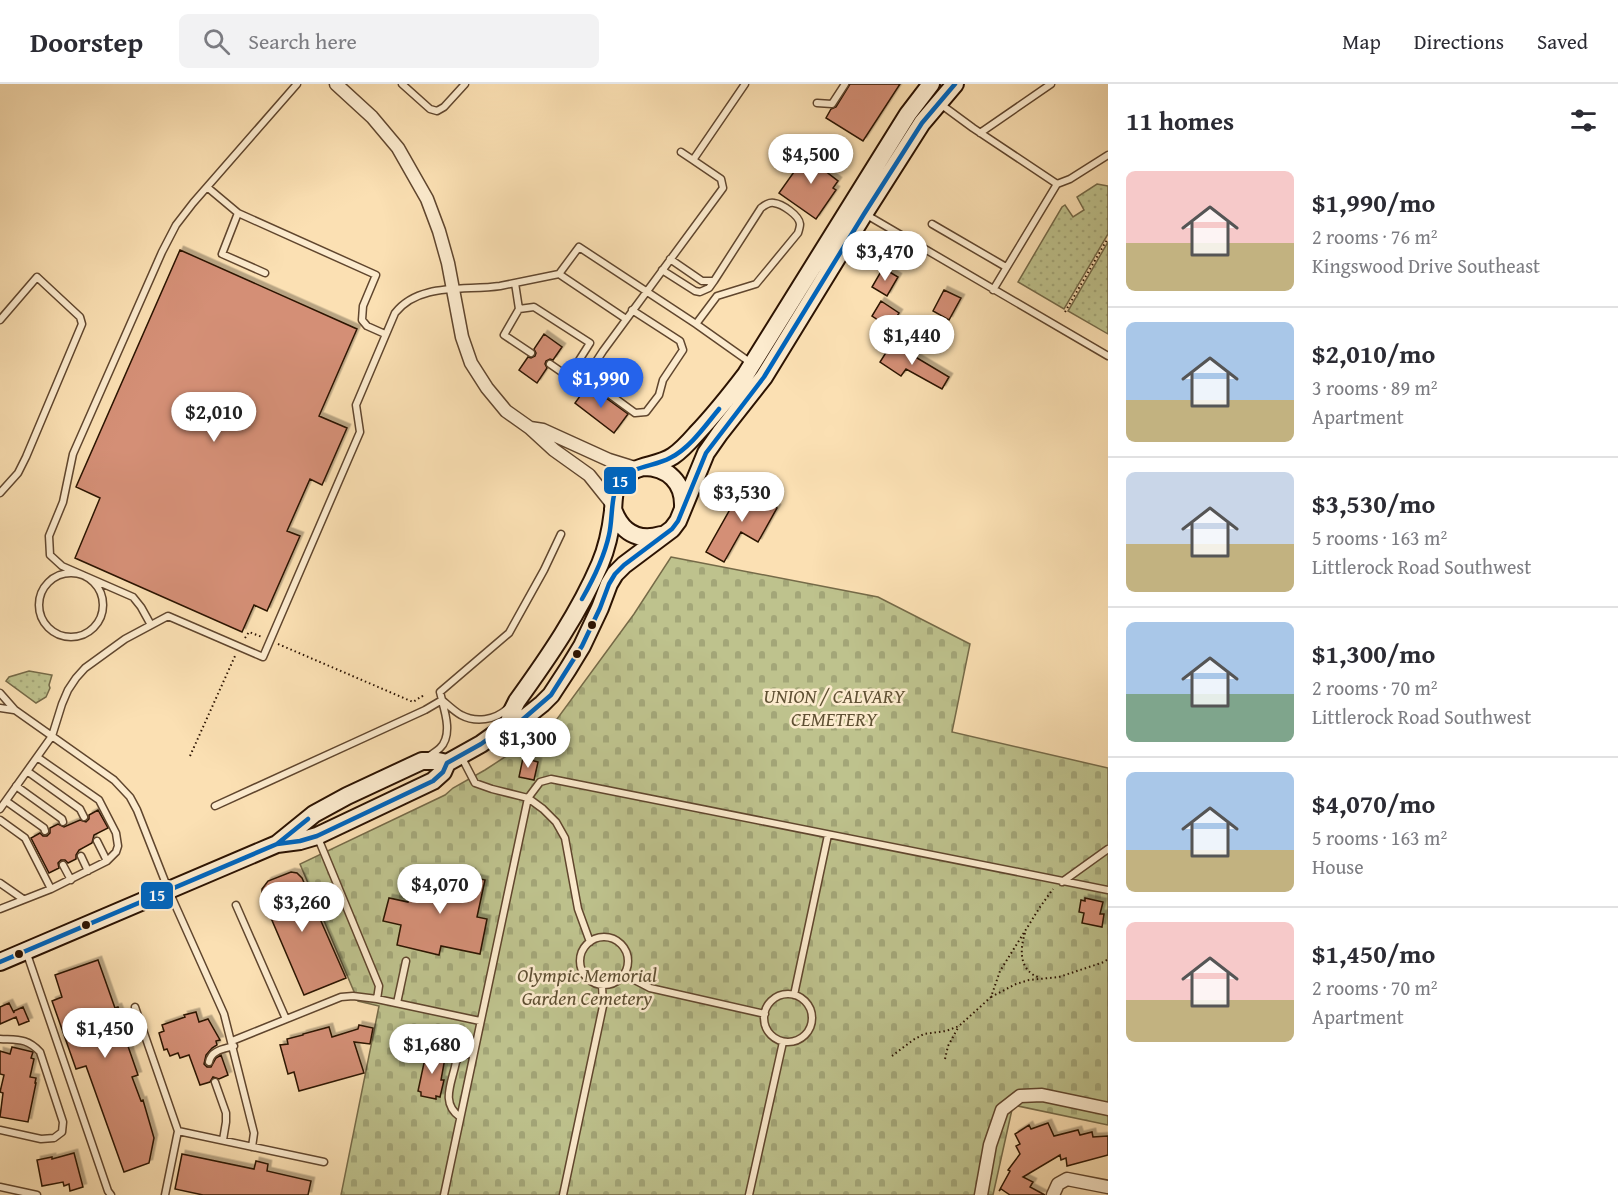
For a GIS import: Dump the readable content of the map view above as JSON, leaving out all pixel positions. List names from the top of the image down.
{
  "parks": ["UNION / CALVARY CEMETERY", "Olympic Memorial Garden Cemetery"],
  "lines": ["transit line 15"],
  "page": {
    "header": "Doorstep",
    "search": "Search here",
    "nav": ["Map", "Directions", "Saved"],
    "heading": "11 homes",
    "price": [
      "$4,500",
      "$3,470",
      "$1,440",
      "$1,990",
      "$2,010",
      "$3,530",
      "$1,300",
      "$4,070",
      "$3,260",
      "$1,450",
      "$1,680"
    ],
    "list": [
      {
        "name": "$1,990/mo",
        "note": "2 rooms · 76 m² · Kingswood Drive Southeast"
      },
      {
        "name": "$2,010/mo",
        "note": "3 rooms · 89 m² · Apartment"
      },
      {
        "name": "$3,530/mo",
        "note": "5 rooms · 163 m² · Littlerock Road Southwest"
      },
      {
        "name": "$1,300/mo",
        "note": "2 rooms · 70 m² · Littlerock Road Southwest"
      },
      {
        "name": "$4,070/mo",
        "note": "5 rooms · 163 m² · House"
      },
      {
        "name": "$1,450/mo",
        "note": "2 rooms · 70 m² · Apartment"
      }
    ]
  }
}
